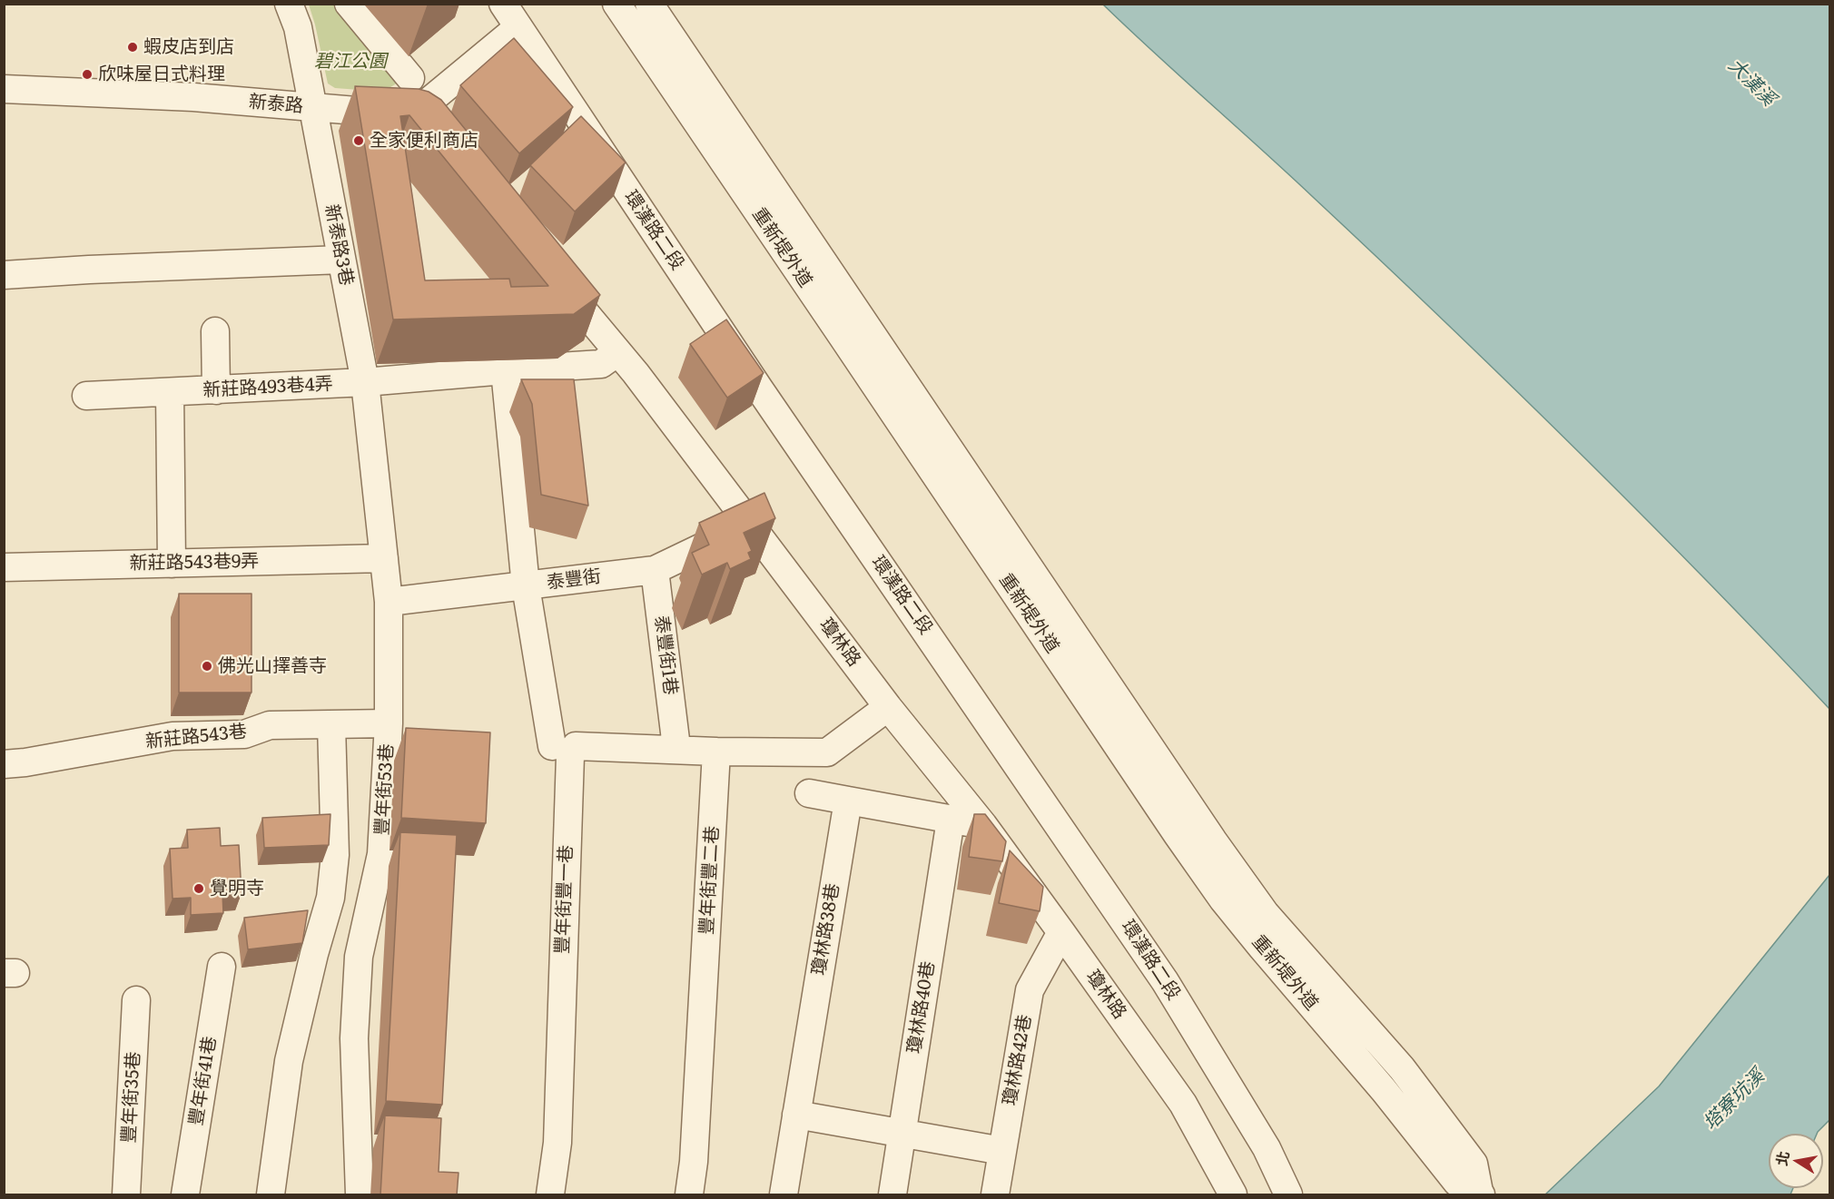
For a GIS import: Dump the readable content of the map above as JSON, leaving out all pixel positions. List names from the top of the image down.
{
  "streets": {
    "street": [
      "新泰路",
      "環漢路二段",
      "新泰路3巷",
      "重新堤外道",
      "新莊路493巷4弄",
      "新莊路543巷9弄",
      "泰豐街",
      "瓊林路",
      "泰豐街1巷",
      "新莊路543巷",
      "豐年街53巷",
      "豐年街豐二巷",
      "豐年街豐一巷",
      "瓊林路38巷",
      "瓊林路40巷",
      "瓊林路42巷",
      "豐年街41巷",
      "豐年街35巷"
    ]
  },
  "crossings": [
    ["新泰路", "環漢路二段"],
    ["新泰路", "新泰路3巷"],
    ["新泰路3巷", "新莊路493巷4弄"],
    ["新泰路3巷", "豐年街53巷"],
    ["新莊路493巷4弄", "瓊林路"],
    ["新莊路493巷4弄", "豐年街53巷"],
    ["新莊路543巷9弄", "豐年街53巷"],
    ["泰豐街", "瓊林路"],
    ["泰豐街", "泰豐街1巷"],
    ["泰豐街", "豐年街53巷"],
    ["瓊林路", "瓊林路42巷"],
    ["新莊路543巷", "豐年街53巷"],
    ["豐年街豐二巷", "豐年街豐一巷"]
  ],
  "water": ["大漢溪", "塔寮坑溪"],
  "parks": ["碧江公園"],
  "places": [
    "蝦皮店到店",
    "欣味屋日式料理",
    "全家便利商店",
    "佛光山擇善寺",
    "覺明寺"
  ],
  "north": "left"
}
